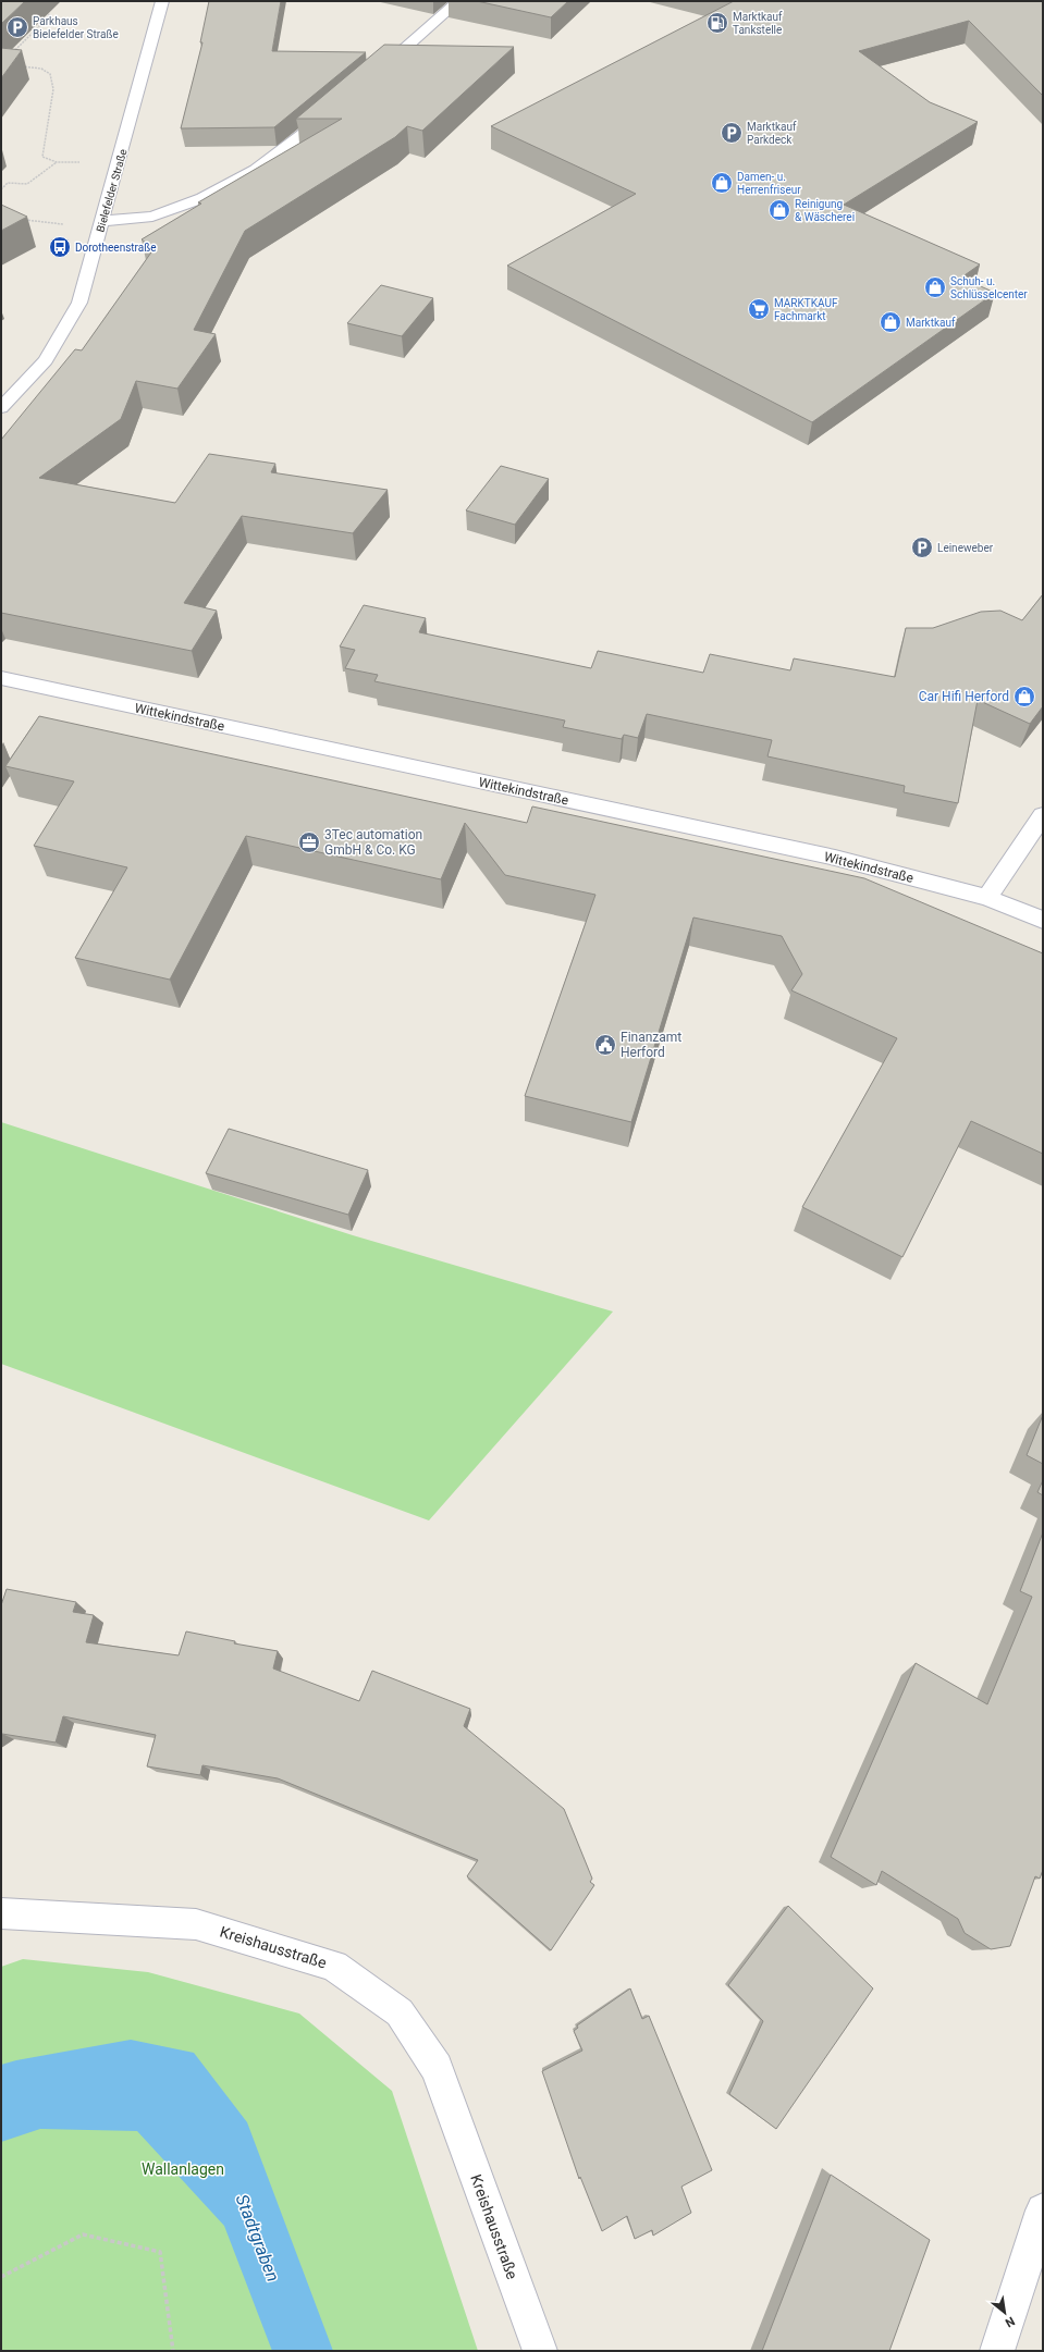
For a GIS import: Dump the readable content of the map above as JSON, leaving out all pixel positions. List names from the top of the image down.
{
  "streets": {
    "street": ["Bielefelder Straße", "Wittekindstraße", "Kreishausstraße"]
  },
  "water": ["Stadtgraben"],
  "parks": ["Wallanlagen"],
  "places": {
    "fuel station": ["Marktkauf Tankstelle"],
    "parking": ["Parkhaus Bielefelder Straße", "Marktkauf Parkdeck", "Leineweber"],
    "shop": [
      "Damen- u. Herrenfriseur",
      "Reinigung & Wäscherei",
      "Schuh- u. Schlüsselcenter",
      "Marktkauf",
      "Car Hifi Herford"
    ],
    "bus stop": ["Dorotheenstraße"],
    "supermarket": ["MARKTKAUF Fachmarkt"],
    "office": ["3Tec automation GmbH & Co. KG"],
    "public building": ["Finanzamt Herford"]
  },
  "north": "bottom right"
}
